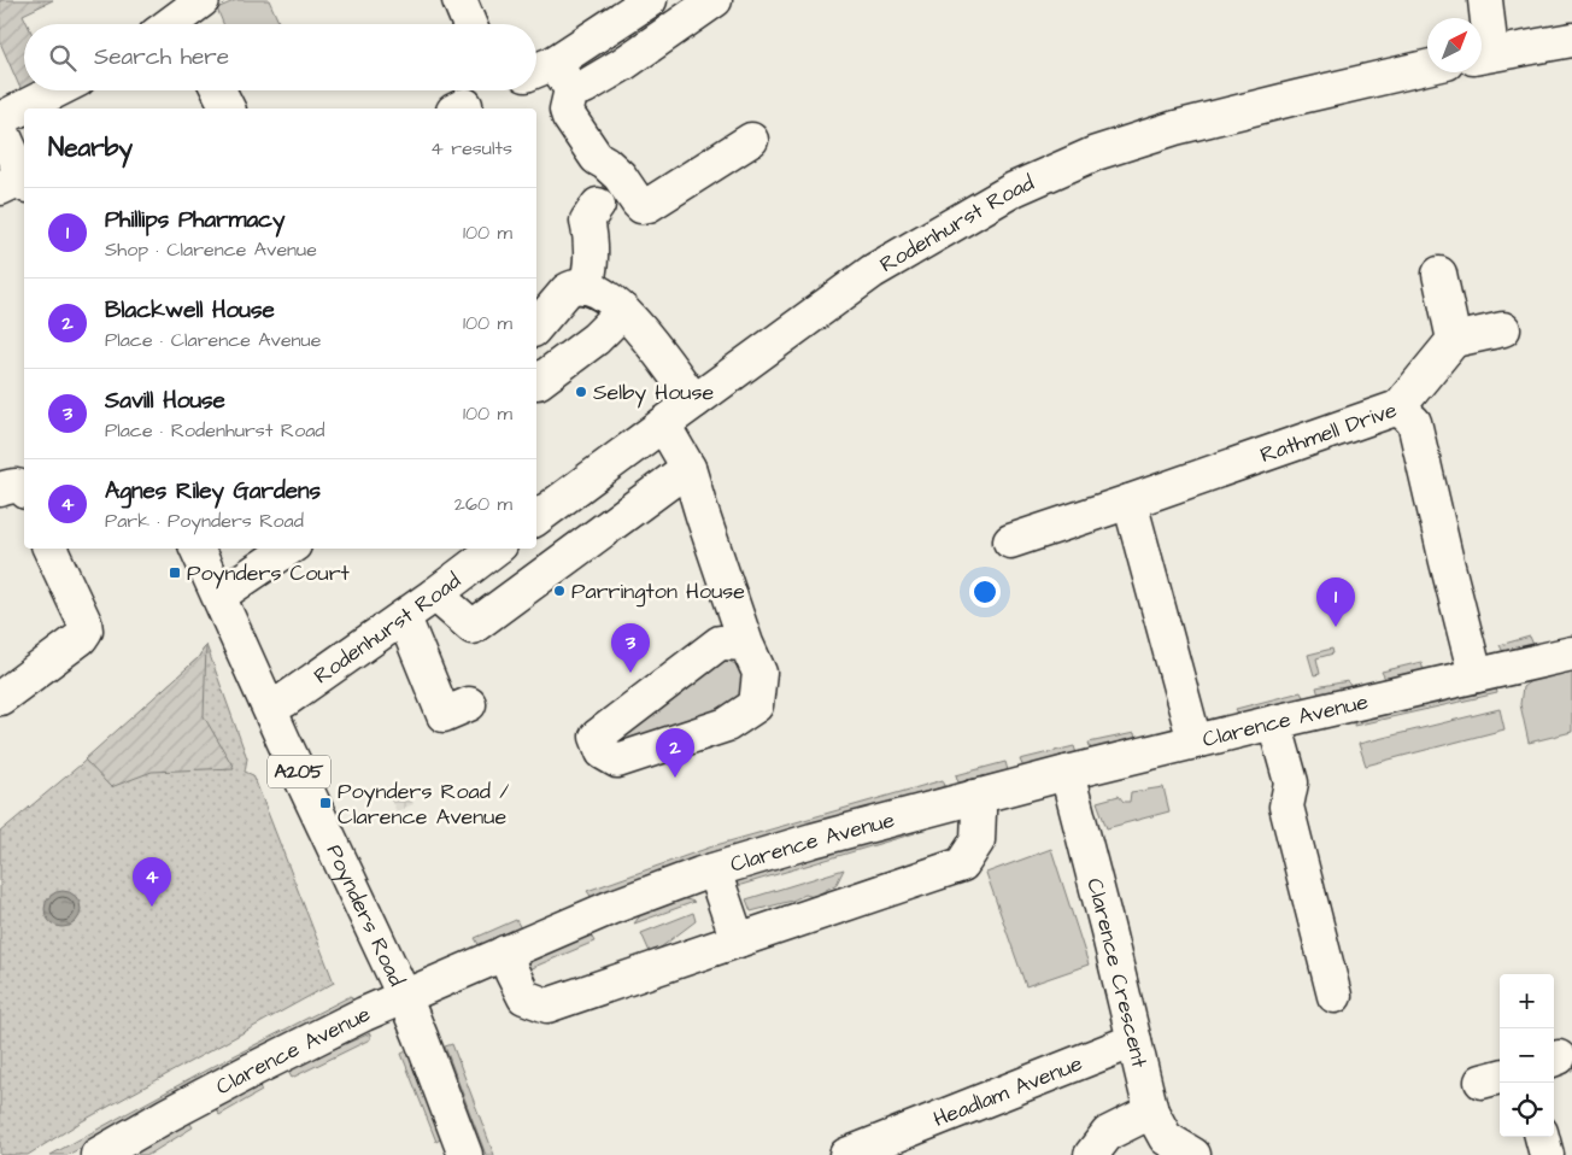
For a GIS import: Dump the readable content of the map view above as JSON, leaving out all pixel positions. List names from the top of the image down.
{
  "streets": {
    "main road": [
      "Rodenhurst Road",
      "Rathmell Drive",
      "Clarence Avenue",
      "A205",
      "Poynders Road",
      "Clarence Crescent",
      "Headlam Avenue"
    ]
  },
  "crossings": [
    ["Rodenhurst Road", "Poynders Road"],
    ["Rathmell Drive", "Clarence Avenue"],
    ["Clarence Avenue", "Poynders Road"],
    ["Clarence Avenue", "Clarence Crescent"],
    ["Clarence Crescent", "Headlam Avenue"]
  ],
  "places": {
    "other": ["Selby House", "Parrington House"],
    "transit": ["Poynders Court", "Poynders Road / Clarence Avenue"]
  },
  "north": "top right",
  "page": {
    "search": "Search here",
    "heading": ["Nearby", "4 results"],
    "list": [
      {
        "mark": "1",
        "name": "Phillips Pharmacy",
        "note": "Shop · Clarence Avenue",
        "value": "100 m"
      },
      {
        "mark": "2",
        "name": "Blackwell House",
        "note": "Place · Clarence Avenue",
        "value": "100 m"
      },
      {
        "mark": "3",
        "name": "Savill House",
        "note": "Place · Rodenhurst Road",
        "value": "100 m"
      },
      {
        "mark": "4",
        "name": "Agnes Riley Gardens",
        "note": "Park · Poynders Road",
        "value": "260 m"
      }
    ],
    "pins": [
      "1",
      "3",
      "2",
      "4"
    ],
    "map_buttons": ["+", "−"]
  }
}
